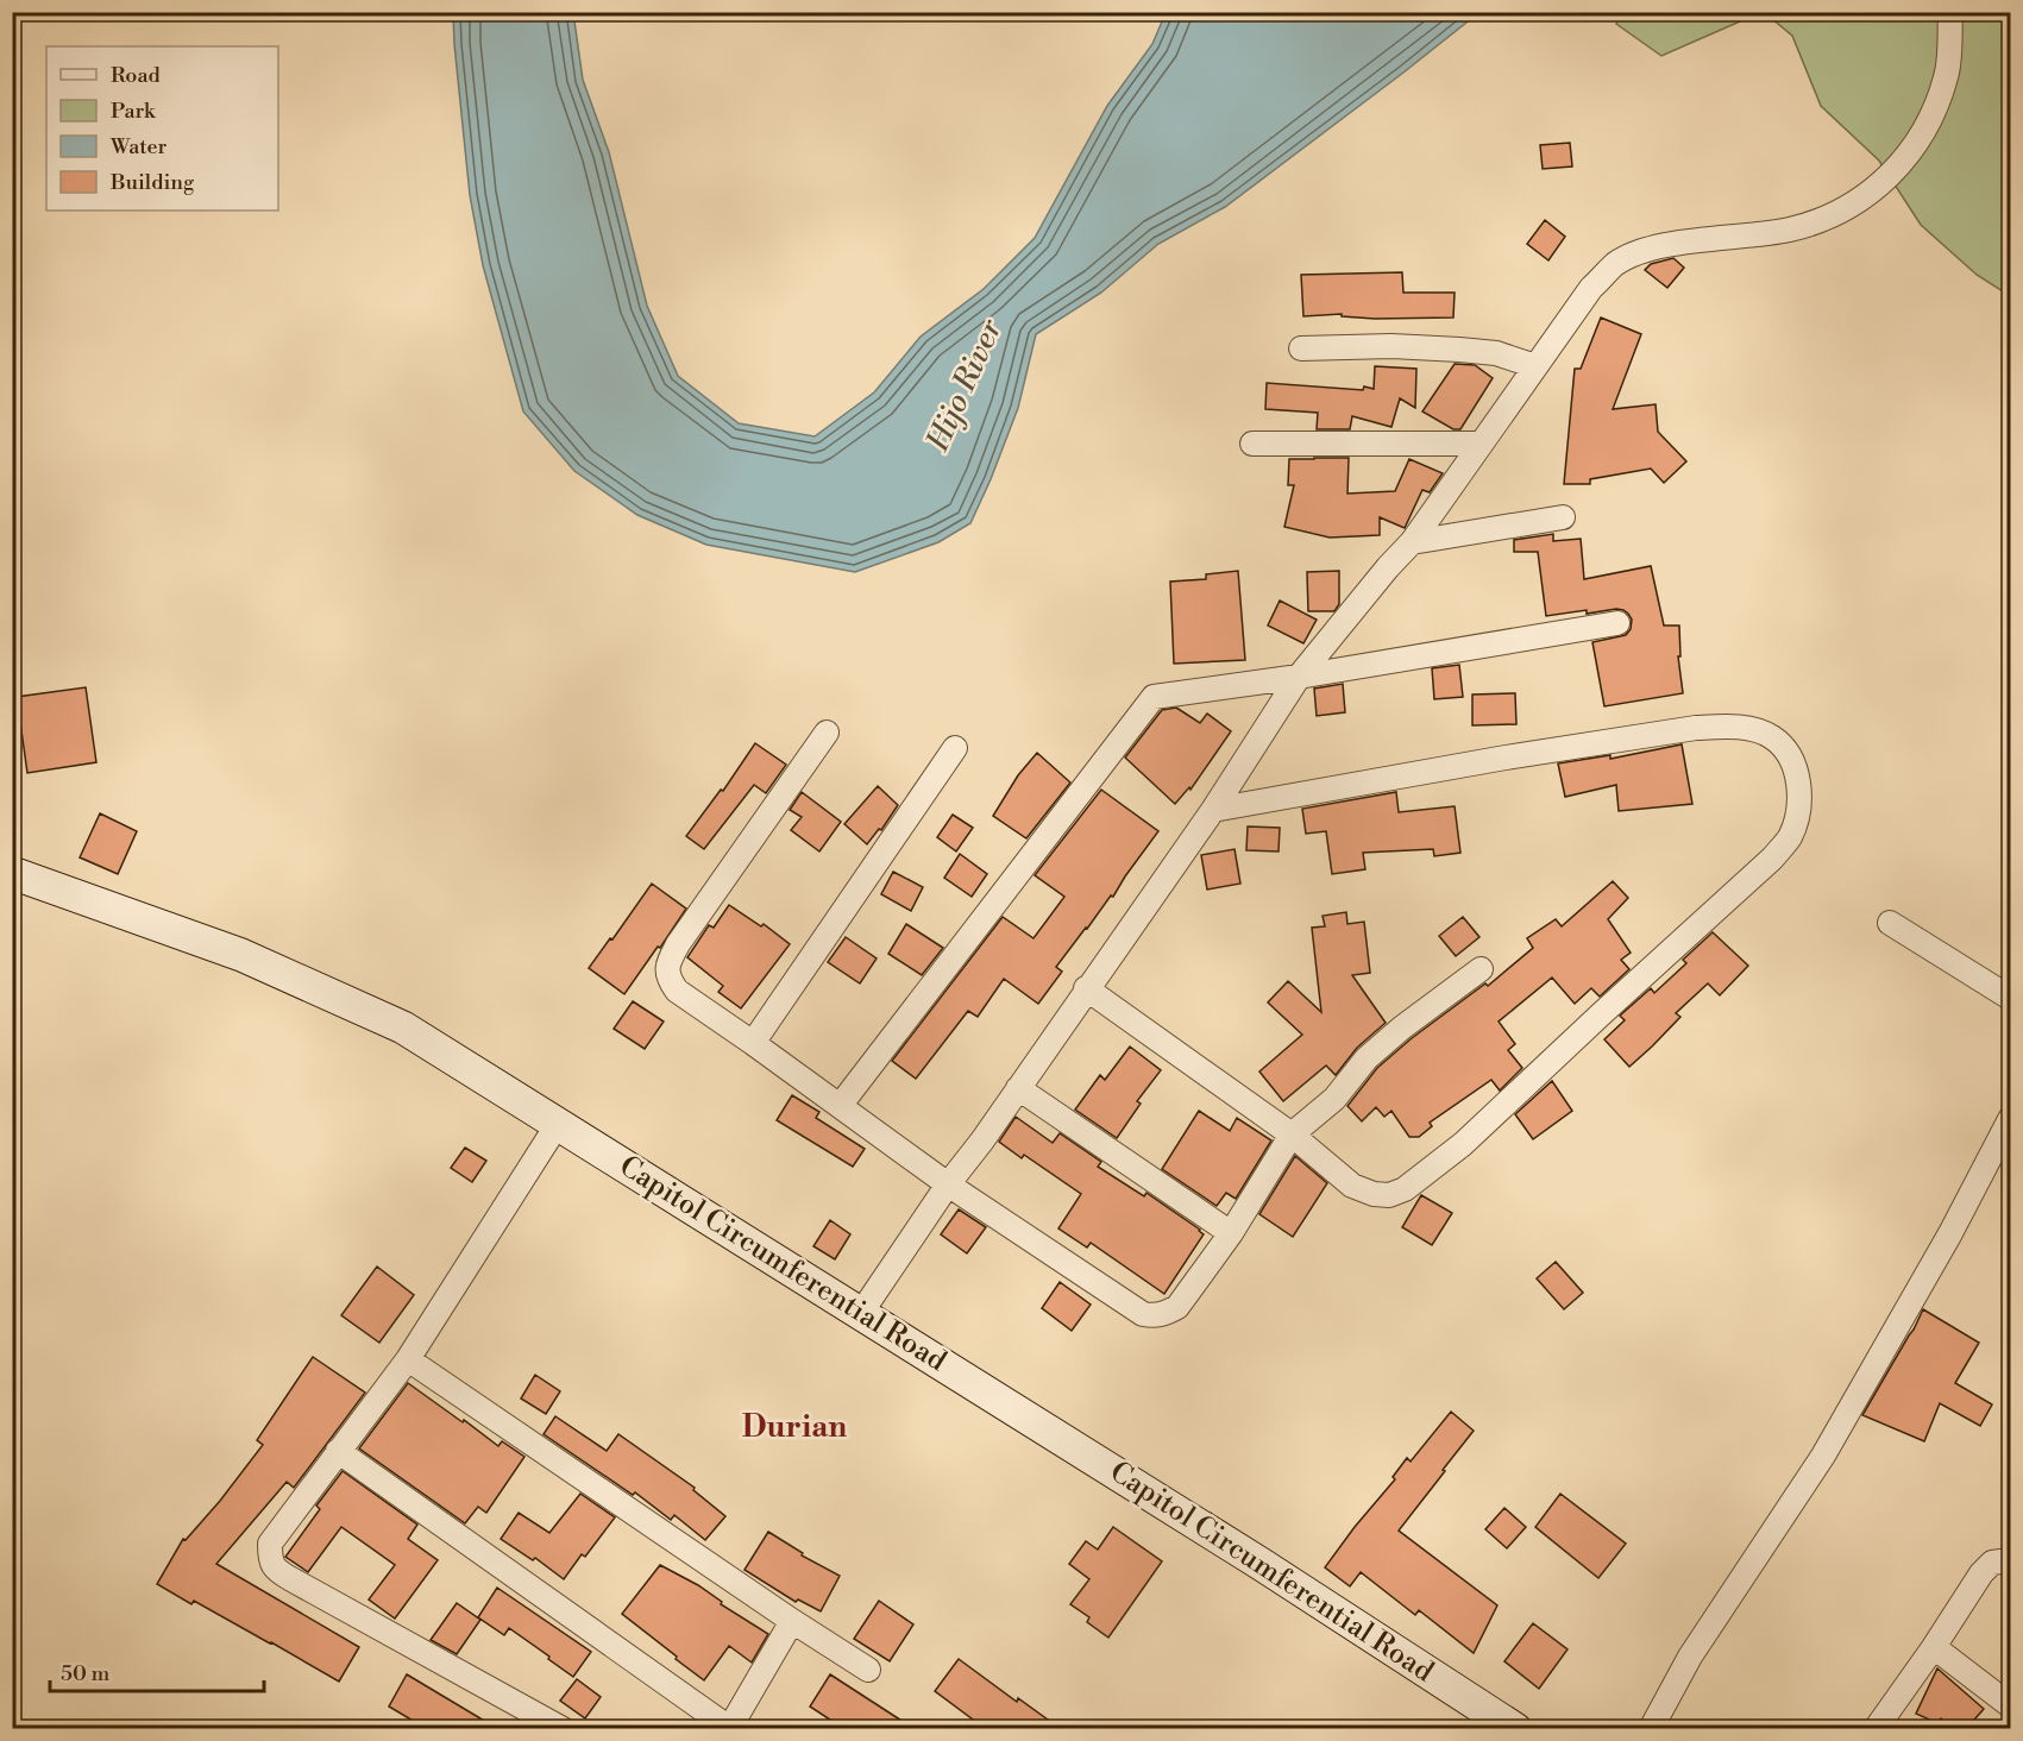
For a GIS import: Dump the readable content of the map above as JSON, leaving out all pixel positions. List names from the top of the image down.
{
  "streets": {
    "main road": ["Capitol Circumferential Road"]
  },
  "districts": ["Durian"],
  "water": ["Hijo River"],
  "legend": [
    "Road",
    "Park",
    "Water",
    "Building"
  ],
  "scale_bar": "50 m"
}
